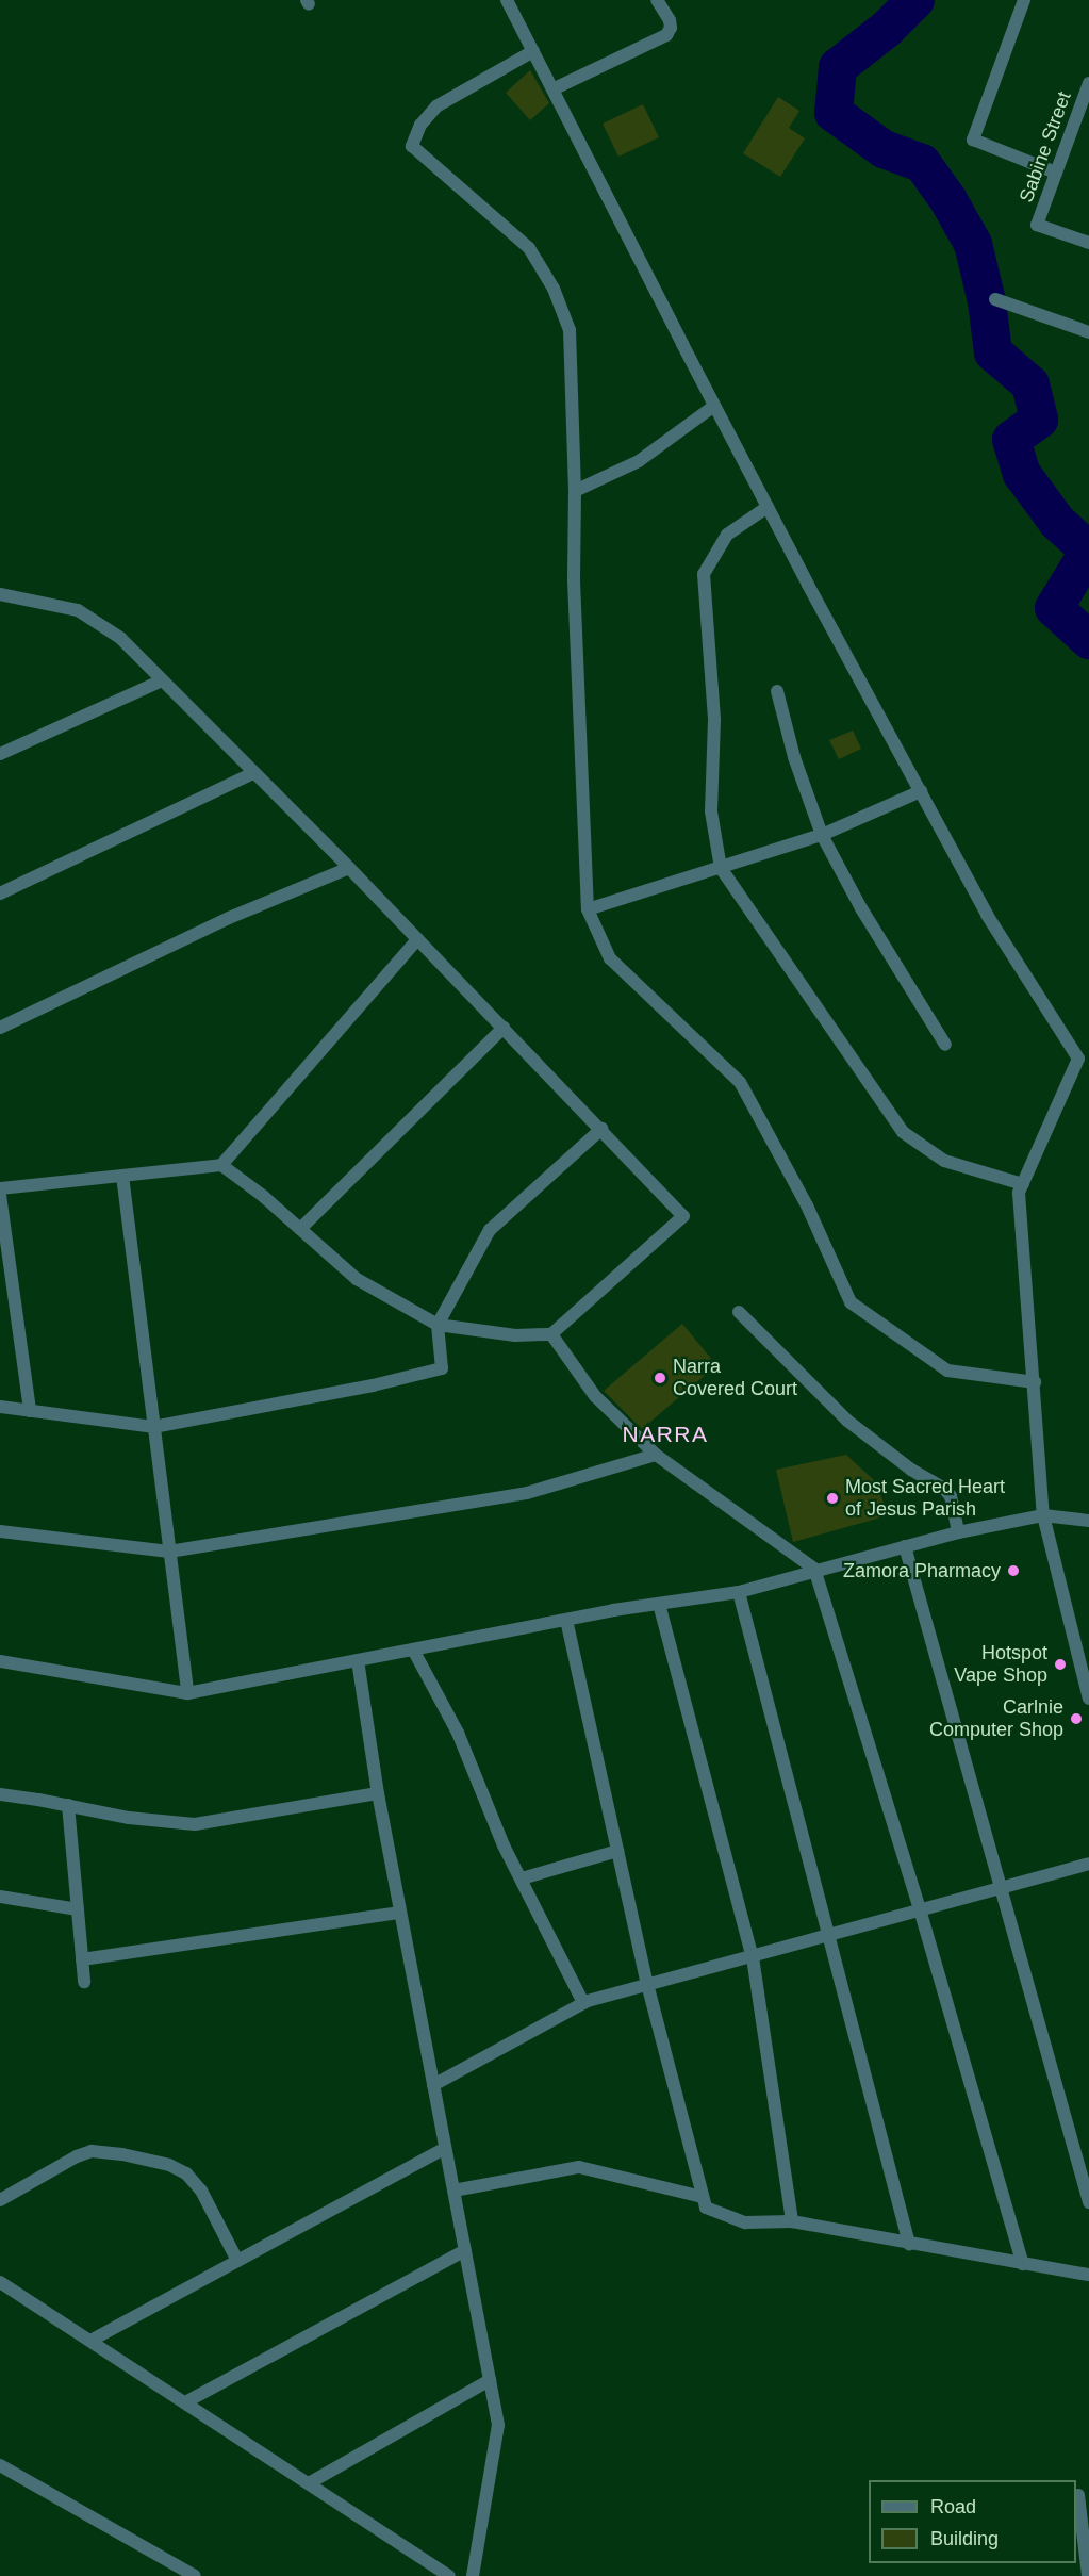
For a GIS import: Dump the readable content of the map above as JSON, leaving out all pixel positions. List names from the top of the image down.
{
  "streets": {
    "street": ["Sabine Street"]
  },
  "districts": ["NARRA"],
  "places": [
    "Narra Covered Court",
    "Most Sacred Heart of Jesus Parish",
    "Zamora Pharmacy",
    "Hotspot Vape Shop",
    "Carlnie Computer Shop"
  ],
  "legend": ["Road", "Building"]
}
